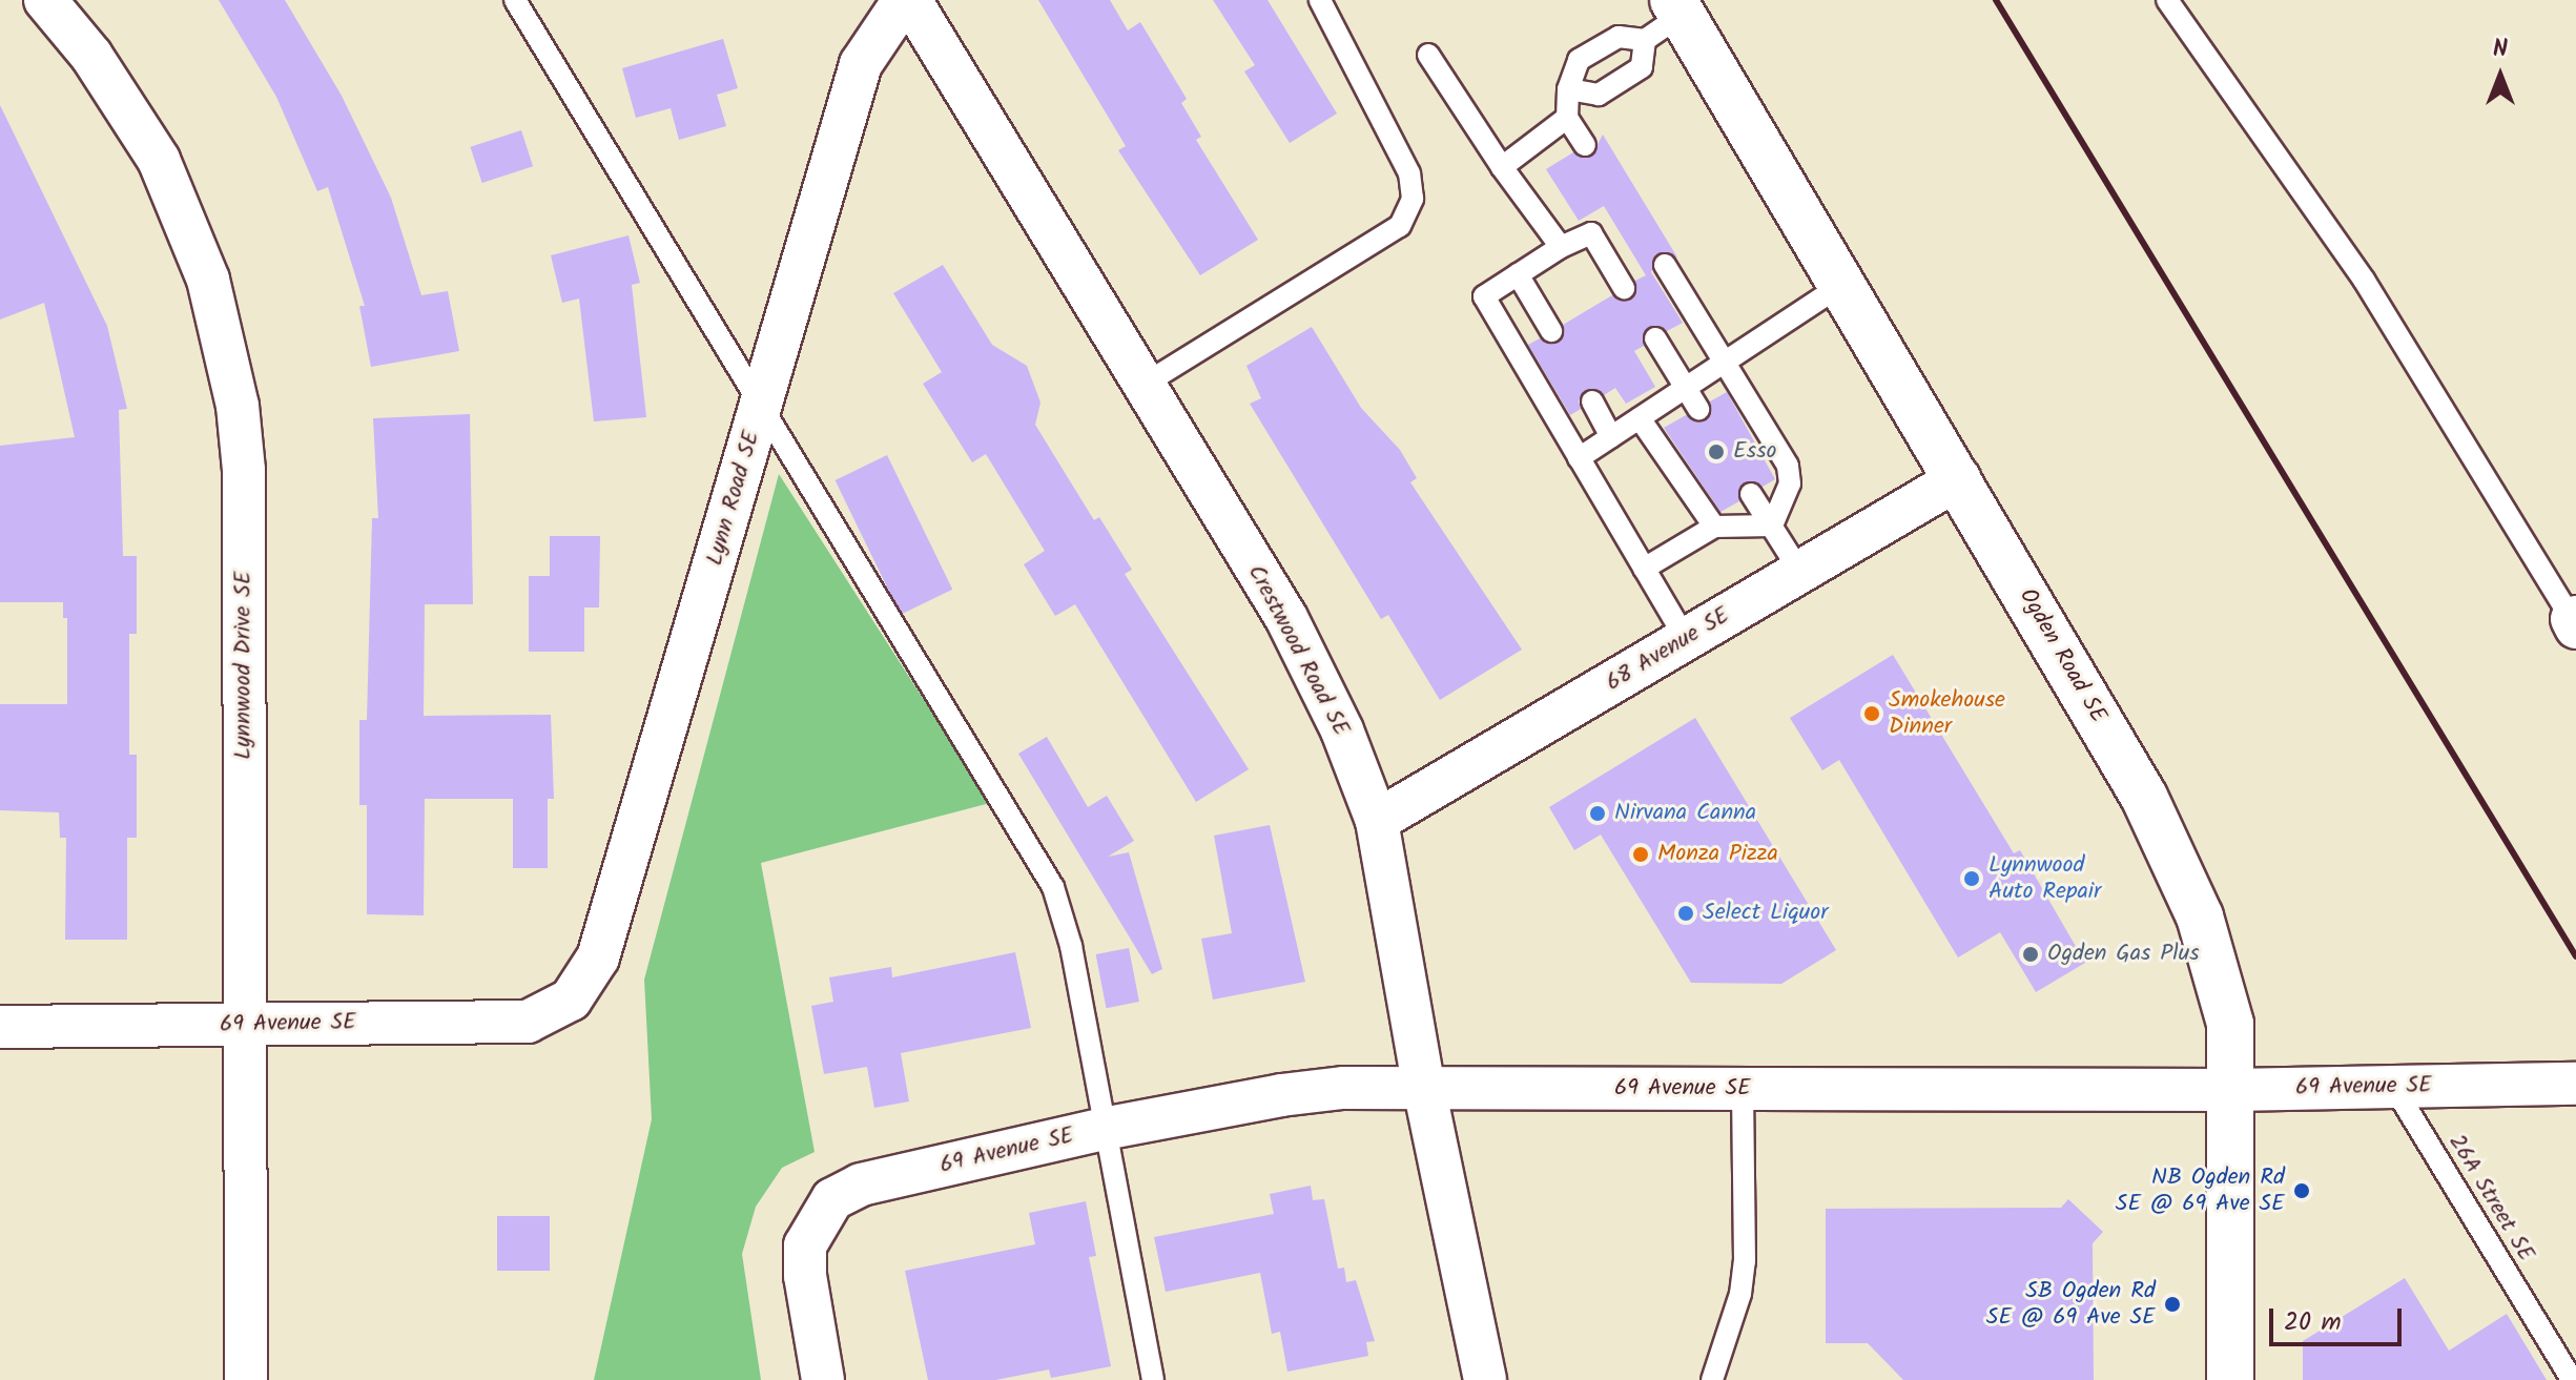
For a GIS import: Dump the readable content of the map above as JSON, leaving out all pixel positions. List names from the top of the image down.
{
  "streets": {
    "street": [
      "Lynn Road SE",
      "68 Avenue SE",
      "Crestwood Road SE",
      "Ogden Road SE",
      "Lynnwood Drive SE",
      "69 Avenue SE"
    ],
    "lane": ["26A Street SE"]
  },
  "crossings": [
    ["Lynn Road SE", "69 Avenue SE"],
    ["68 Avenue SE", "Crestwood Road SE"],
    ["68 Avenue SE", "Ogden Road SE"],
    ["Crestwood Road SE", "69 Avenue SE"],
    ["Ogden Road SE", "69 Avenue SE"],
    ["Lynnwood Drive SE", "69 Avenue SE"],
    ["69 Avenue SE", "26A Street SE"]
  ],
  "places": [
    "Esso",
    "Smokehouse Dinner",
    "Nirvana Canna",
    "Monza Pizza",
    "Lynnwood Auto Repair",
    "Select Liquor",
    "Ogden Gas Plus",
    "NB Ogden Rd SE @ 69 Ave SE",
    "SB Ogden Rd SE @ 69 Ave SE"
  ],
  "scale_bar": "20 m",
  "north": "top"
}
